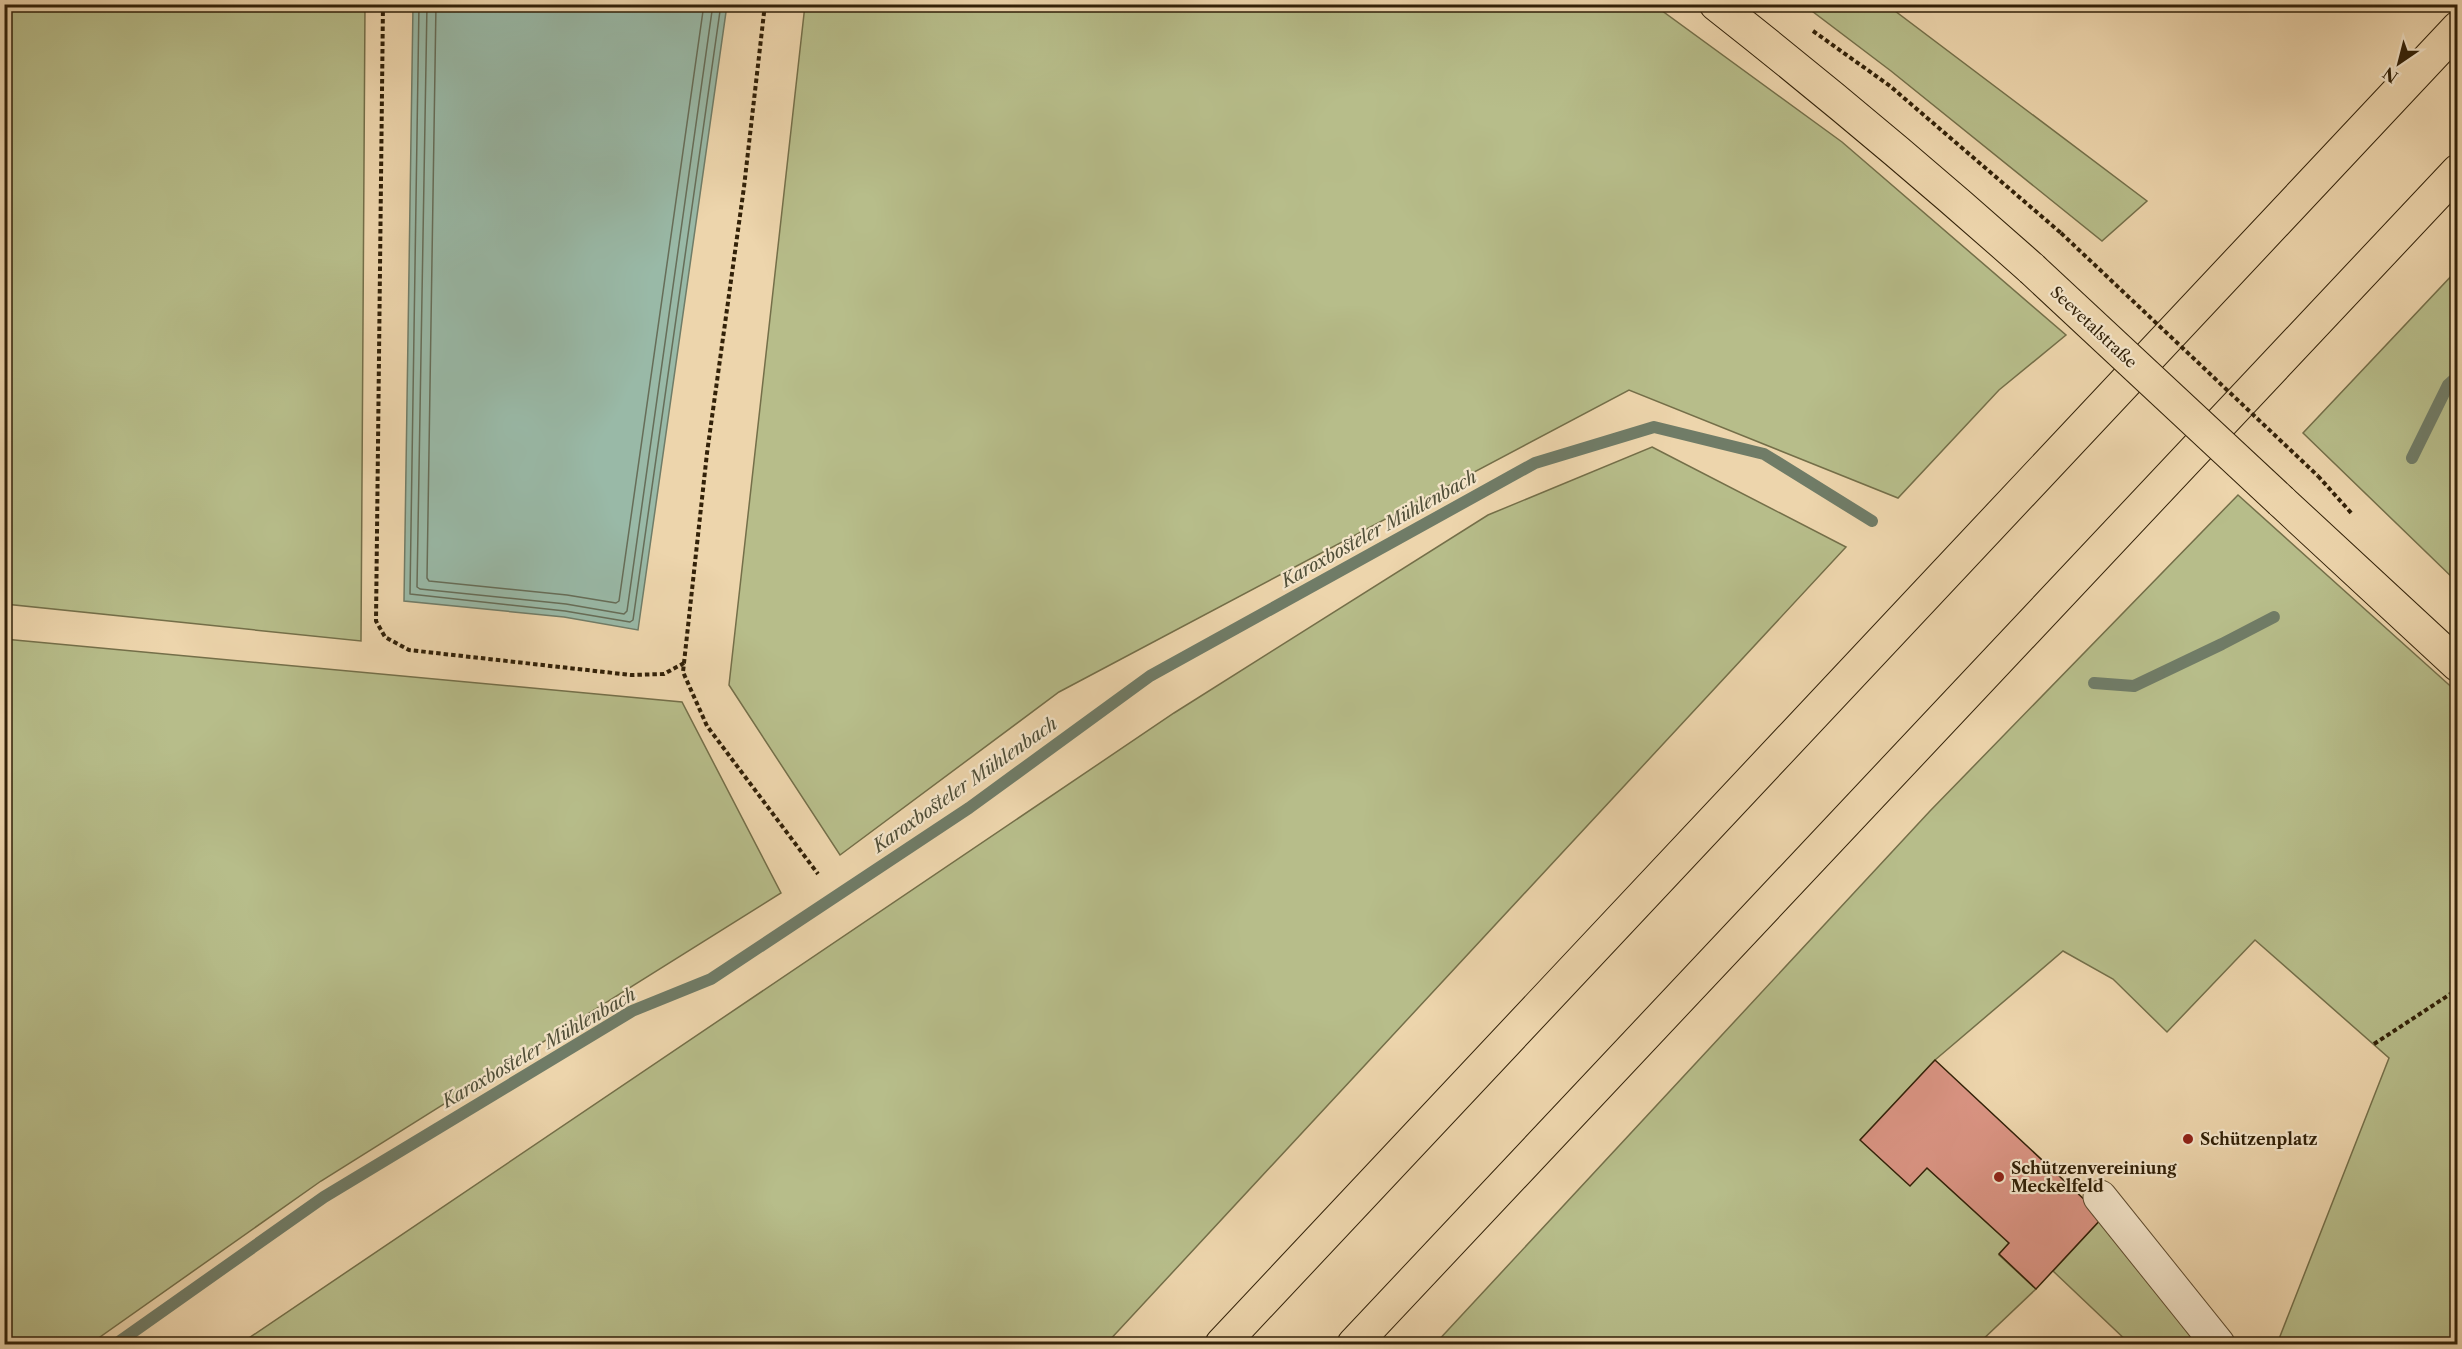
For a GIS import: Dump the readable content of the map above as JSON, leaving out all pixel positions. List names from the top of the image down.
{
  "streets": {
    "main road": ["Seevetalstraße"]
  },
  "water": ["Karoxbosteler Mühlenbach"],
  "places": ["Schützenplatz", "Schützenvereiniung Meckelfeld"],
  "north": "bottom left"
}
